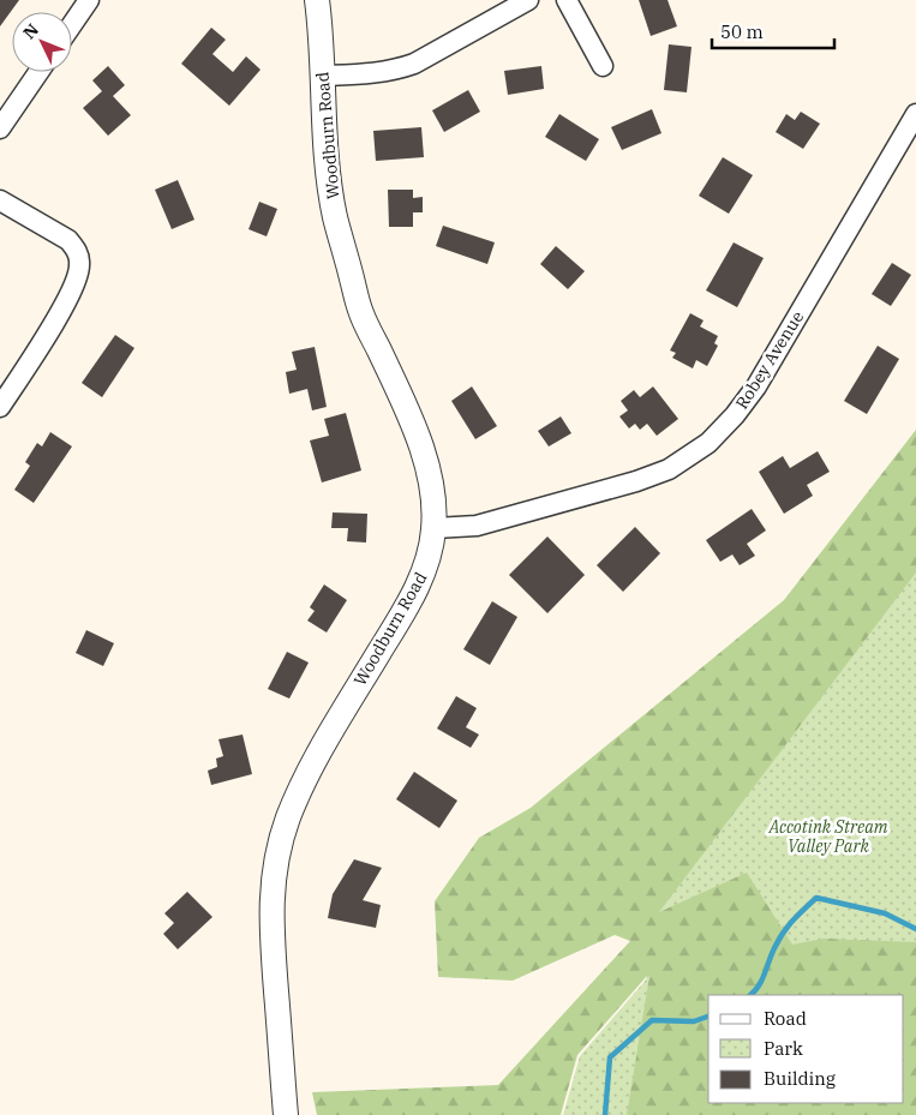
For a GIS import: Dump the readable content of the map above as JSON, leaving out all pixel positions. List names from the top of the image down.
{
  "streets": {
    "street": ["Woodburn Road", "Robey Avenue"]
  },
  "crossings": [
    ["Woodburn Road", "Robey Avenue"]
  ],
  "parks": ["Accotink Stream Valley Park"],
  "legend": ["Road", "Park", "Building"],
  "scale_bar": "50 m",
  "north": "top left"
}
